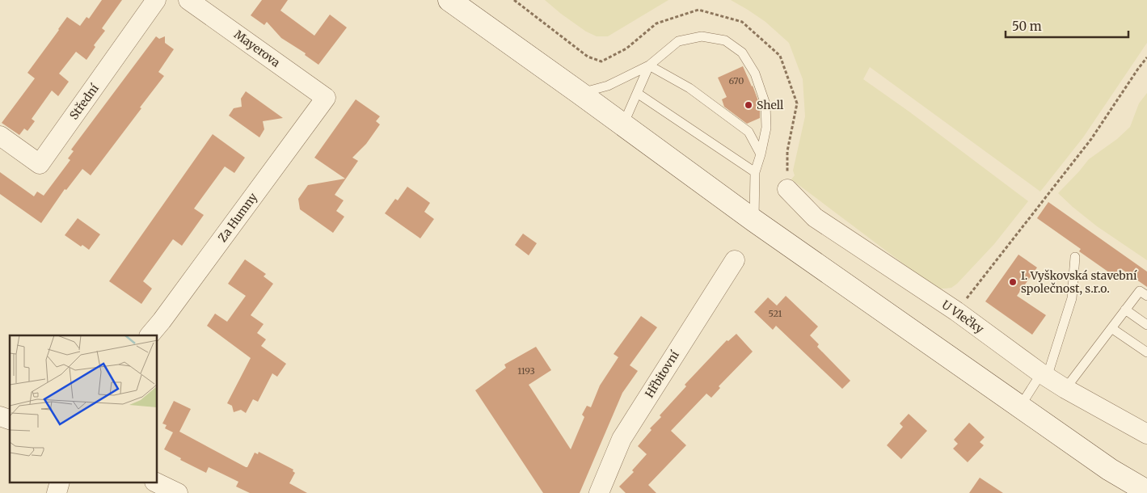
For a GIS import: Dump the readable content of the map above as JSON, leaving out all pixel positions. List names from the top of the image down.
{
  "streets": {
    "street": [
      "Mayerova",
      "Střední",
      "Za Humny",
      "U Vlečky",
      "Hřbitovní"
    ]
  },
  "crossings": [
    ["Mayerova", "Za Humny"]
  ],
  "places": ["Shell", "I. Vyškovská stavební společnost, s.r.o."],
  "house_numbers": ["670", "521", "1193"],
  "scale_bar": "50 m"
}
